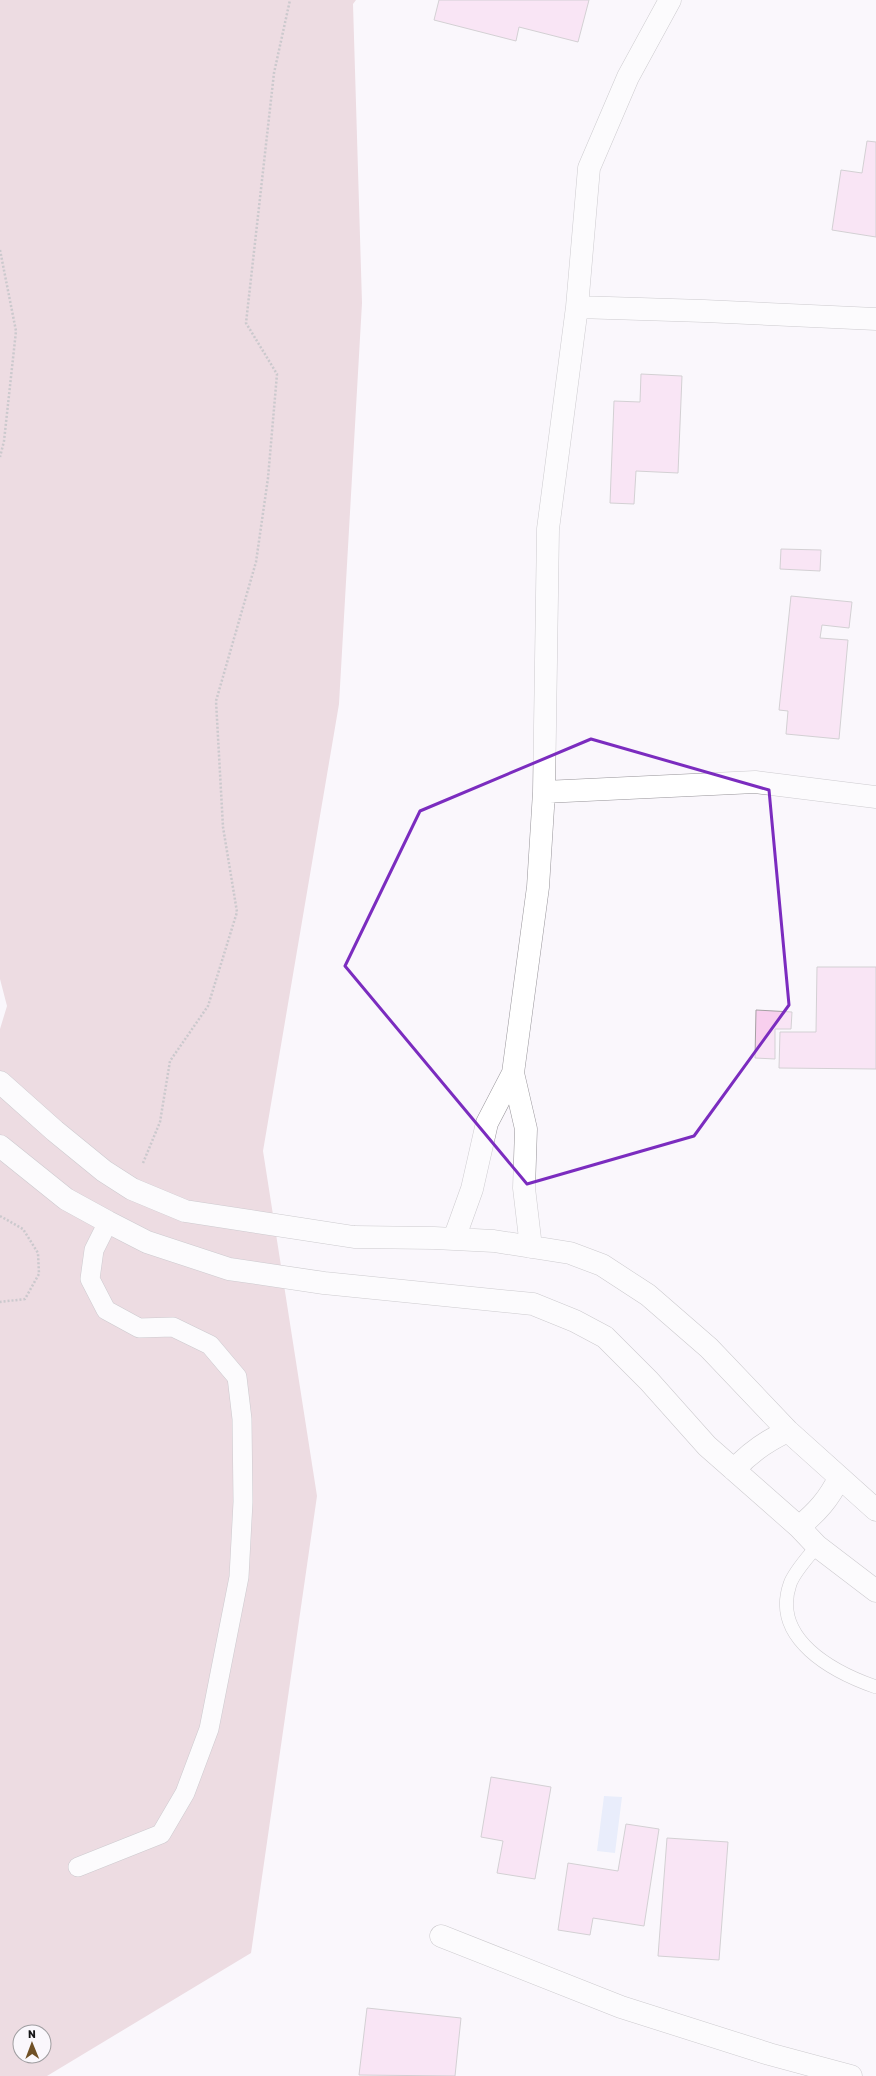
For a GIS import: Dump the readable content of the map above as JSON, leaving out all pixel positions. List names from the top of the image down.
{
  "north": "top"
}
